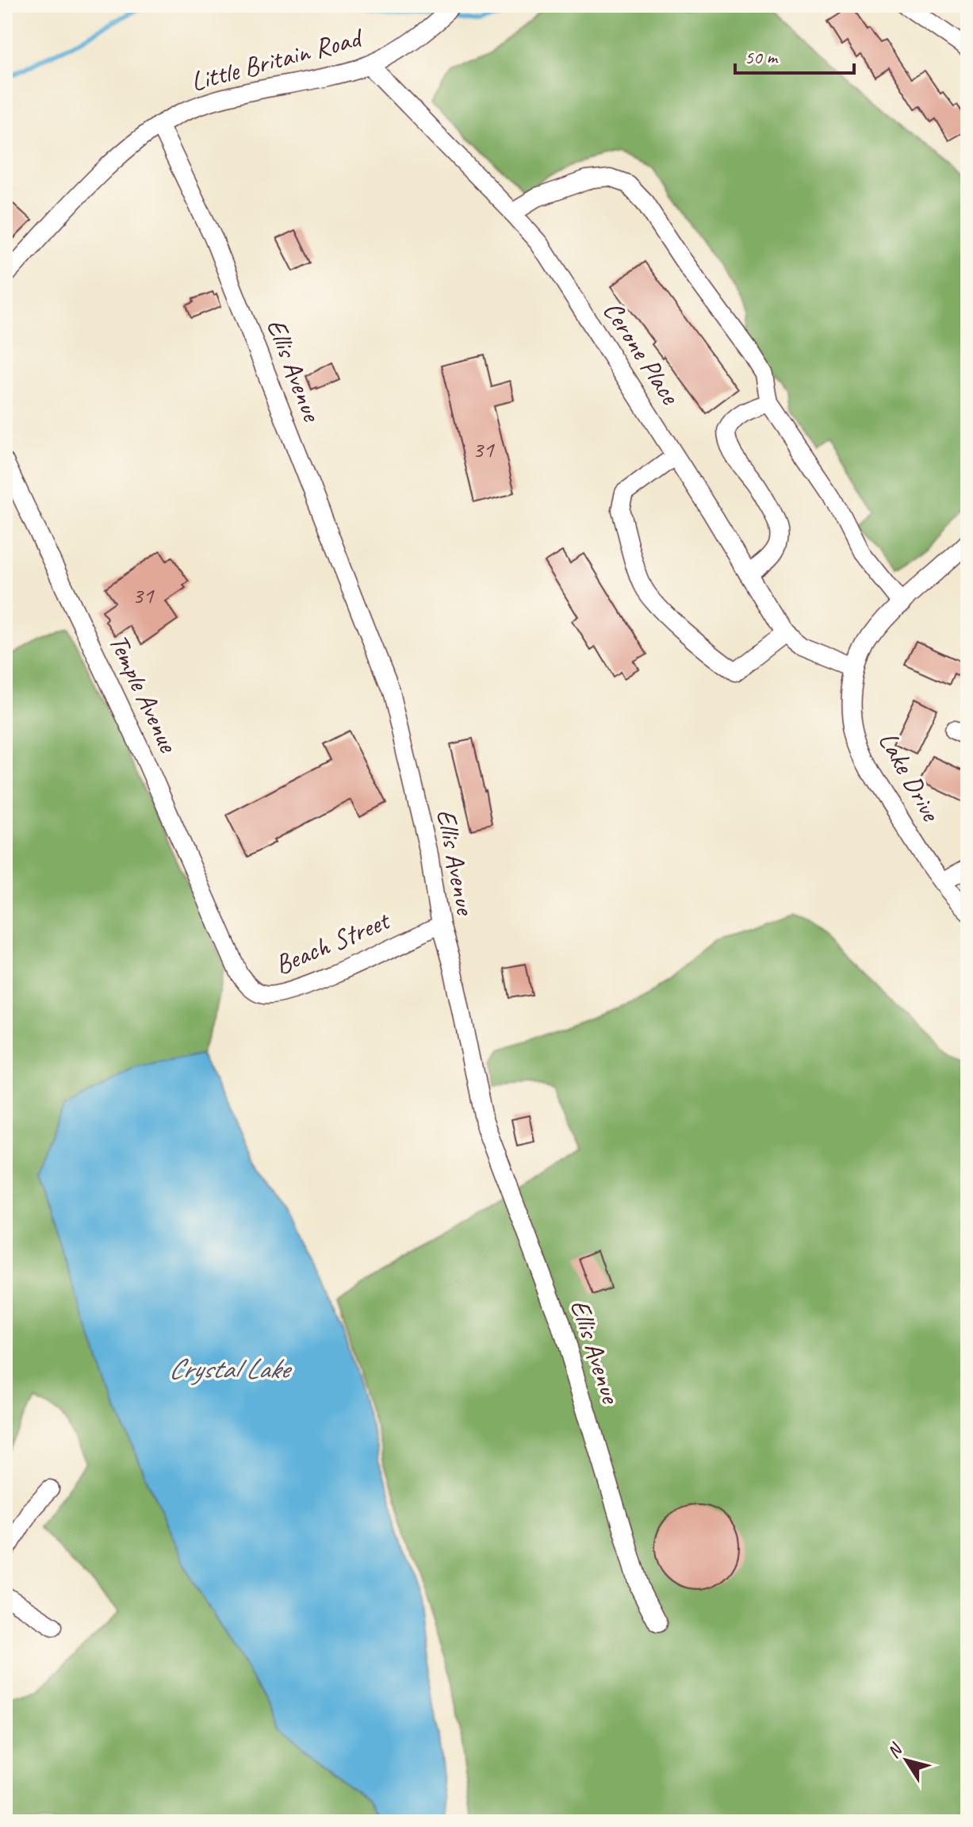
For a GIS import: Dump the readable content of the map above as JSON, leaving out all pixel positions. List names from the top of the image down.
{
  "streets": {
    "street": [
      "Little Britain Road",
      "Cerone Place",
      "Ellis Avenue",
      "Temple Avenue",
      "Lake Drive",
      "Beach Street"
    ]
  },
  "crossings": [
    ["Little Britain Road", "Cerone Place"],
    ["Little Britain Road", "Ellis Avenue"],
    ["Cerone Place", "Lake Drive"],
    ["Ellis Avenue", "Beach Street"],
    ["Temple Avenue", "Beach Street"]
  ],
  "water": ["Crystal Lake"],
  "house_numbers": ["31", "31"],
  "scale_bar": "50 m",
  "north": "top left"
}
